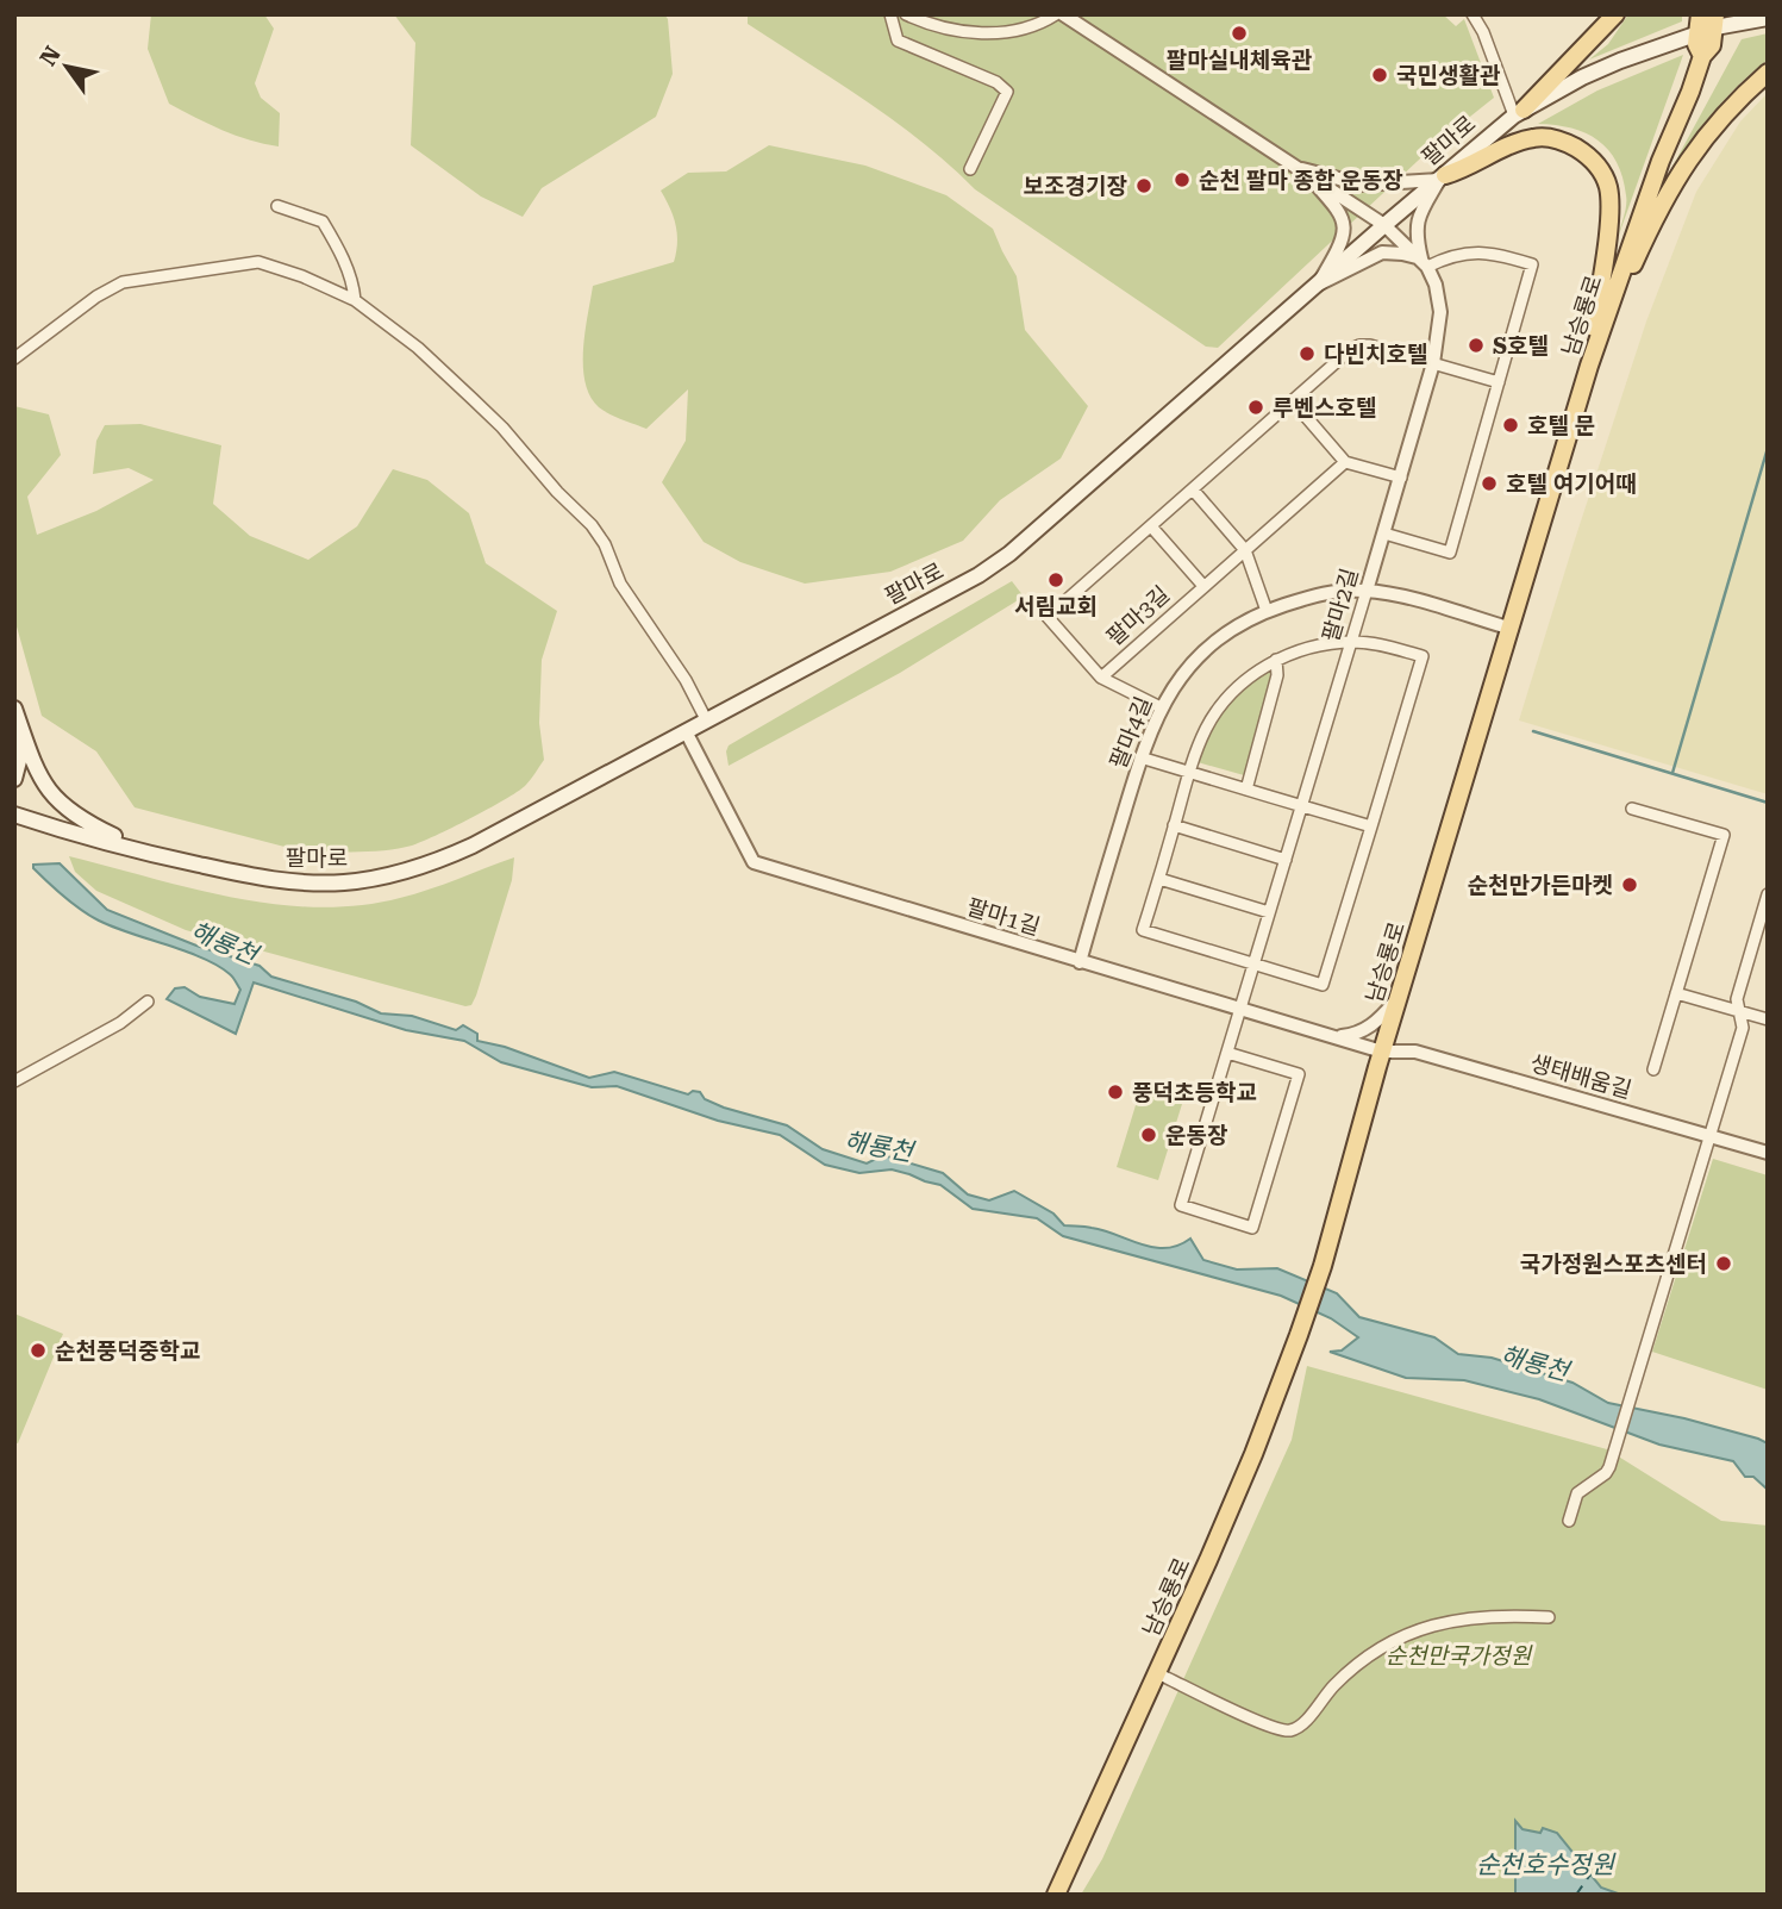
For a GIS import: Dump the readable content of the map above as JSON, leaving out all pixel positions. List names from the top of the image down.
{
  "streets": {
    "main road": ["팔마로", "남승룡로"],
    "street": [
      "팔마2길",
      "팔마3길",
      "팔마4길",
      "팔마1길",
      "생태배움길"
    ]
  },
  "crossings": [
    ["팔마로", "남승룡로"],
    ["팔마로", "팔마2길"],
    ["팔마로", "팔마1길"],
    ["남승룡로", "팔마4길"],
    ["남승룡로", "팔마1길"],
    ["남승룡로", "생태배움길"],
    ["팔마2길", "팔마4길"],
    ["팔마2길", "팔마1길"],
    ["팔마4길", "팔마1길"],
    ["팔마1길", "생태배움길"]
  ],
  "water": ["해룡천", "순천호수정원"],
  "parks": ["순천만국가정원"],
  "places": [
    "팔마실내체육관",
    "국민생활관",
    "순천 팔마 종합 운동장",
    "보조경기장",
    "S호텔",
    "다빈치호텔",
    "루벤스호텔",
    "호텔 문",
    "호텔 여기어때",
    "서림교회",
    "순천만가든마켓",
    "풍덕초등학교",
    "운동장",
    "국가정원스포츠센터",
    "순천풍덕중학교"
  ],
  "north": "top left"
}
